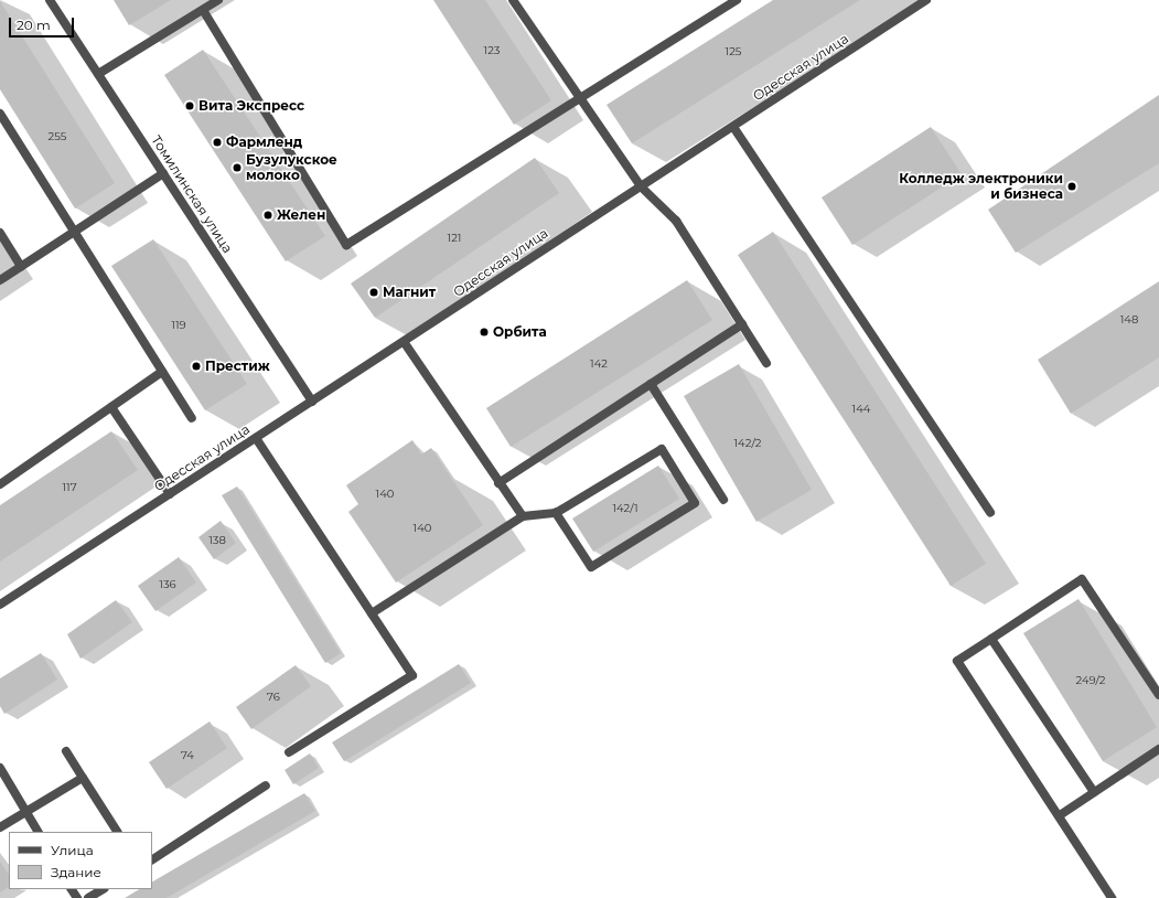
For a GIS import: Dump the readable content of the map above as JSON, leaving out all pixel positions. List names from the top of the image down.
{
  "streets": {
    "street": ["Одесская улица", "Томилинская улица"]
  },
  "crossings": [
    ["Одесская улица", "Томилинская улица"]
  ],
  "places": [
    "Вита Экспресс",
    "Фармленд",
    "Бузулукское молоко",
    "Колледж электроники и бизнеса",
    "Желен",
    "Магнит",
    "Орбита",
    "Престиж"
  ],
  "house_numbers": [
    "123",
    "125",
    "255",
    "121",
    "148",
    "119",
    "142",
    "144",
    "142/2",
    "117",
    "140",
    "142/1",
    "140",
    "138",
    "136",
    "249/2",
    "76",
    "74"
  ],
  "legend": ["Улица", "Здание"],
  "scale_bar": "20 m"
}
